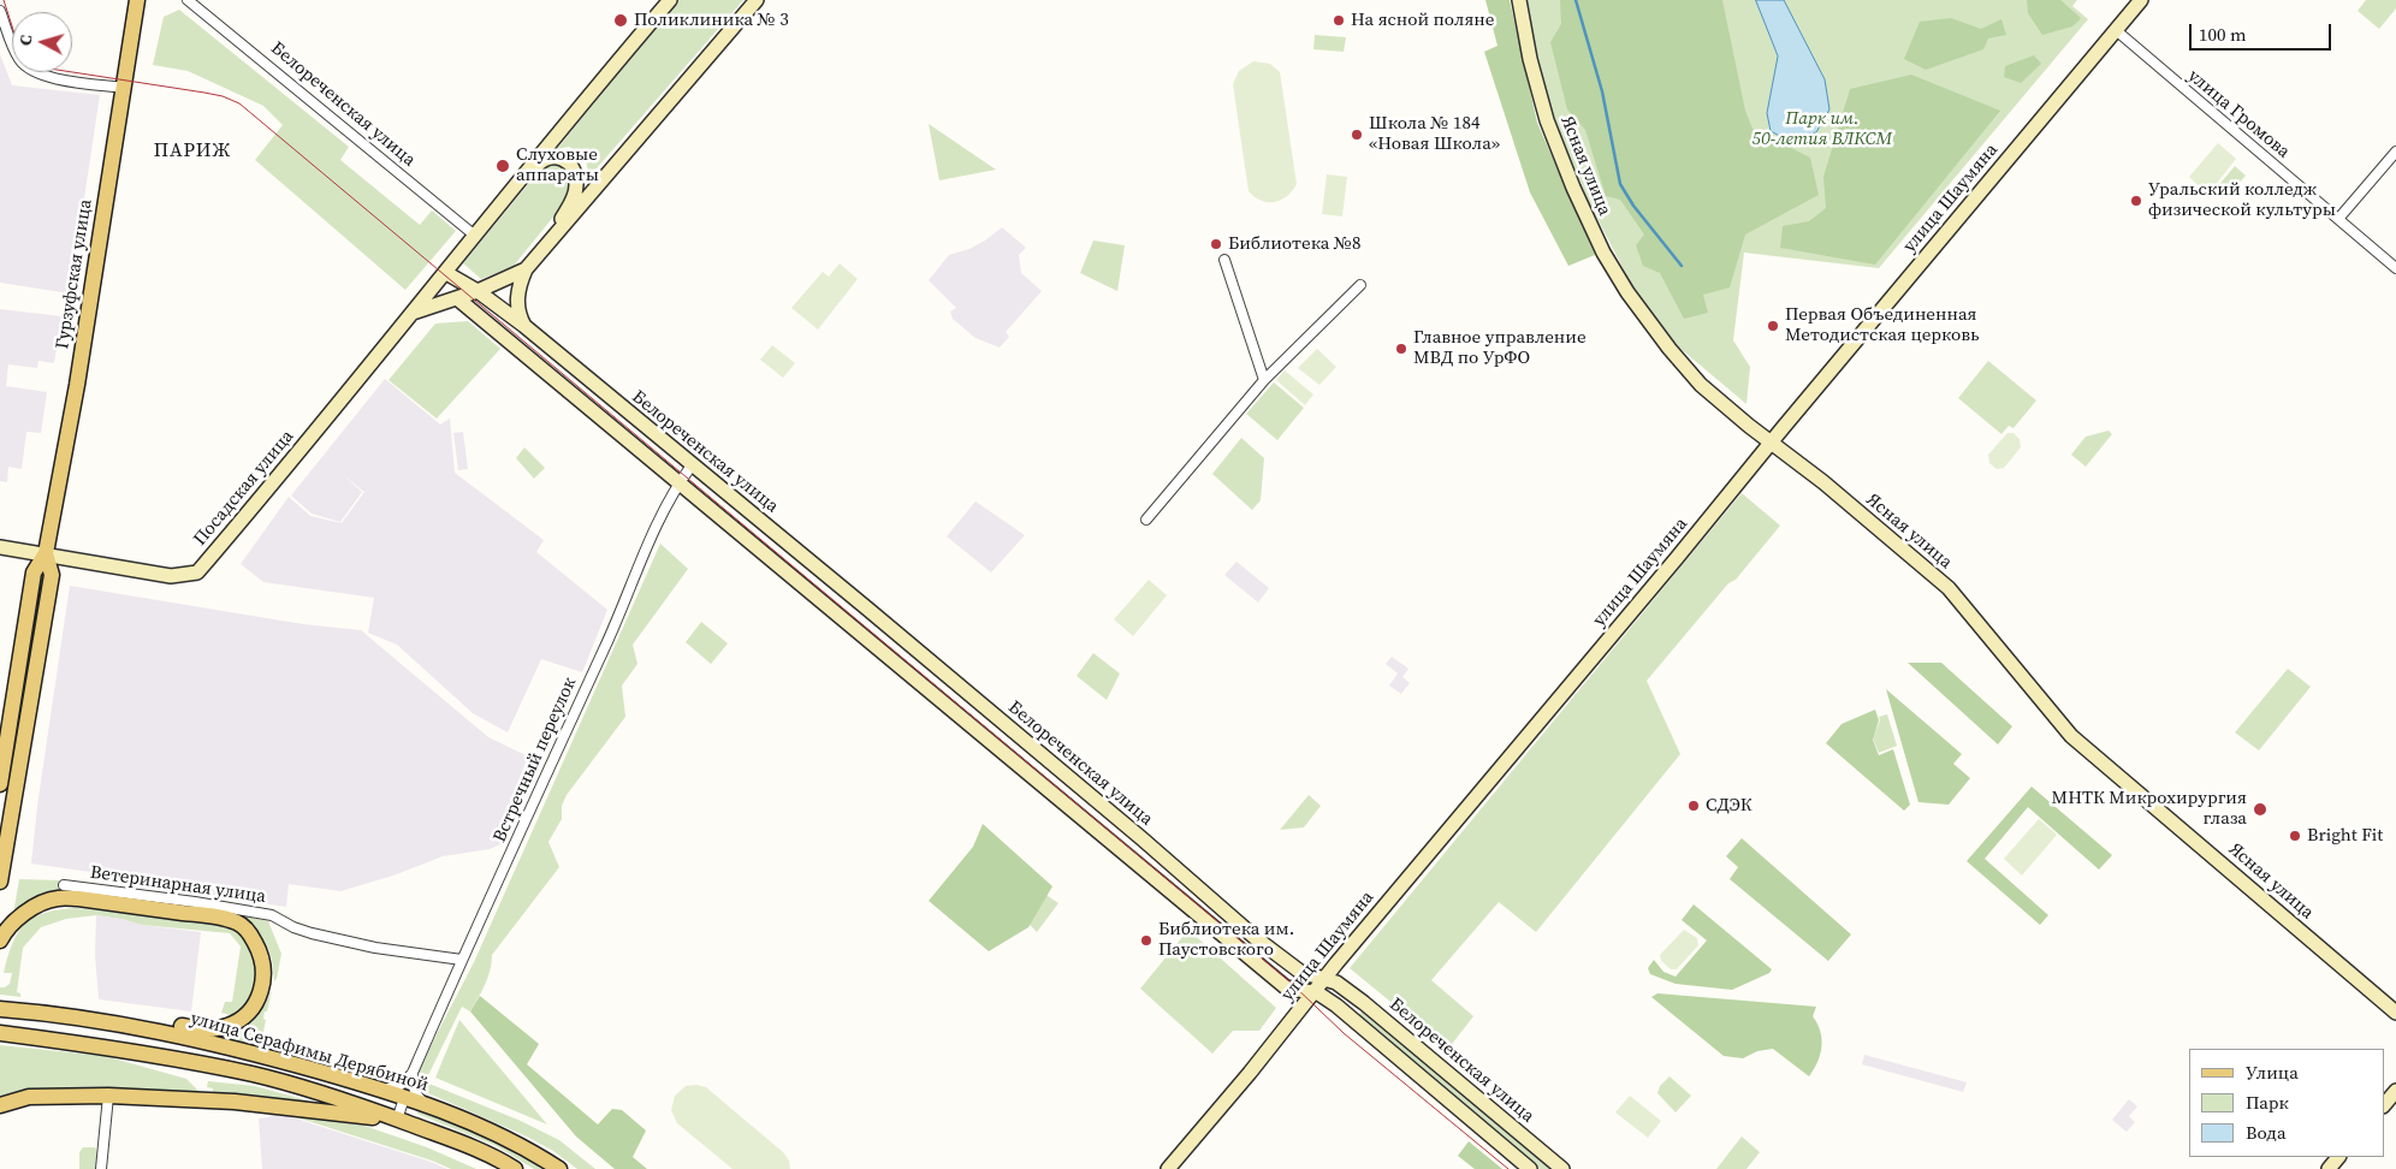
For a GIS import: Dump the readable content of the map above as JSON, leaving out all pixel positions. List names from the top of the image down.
{
  "streets": {
    "main road": ["Гурзуфская улица", "улица Серафимы Дерябиной"],
    "street": [
      "Белореченская улица",
      "улица Громова",
      "Ясная улица",
      "улица Шаумяна",
      "Посадская улица",
      "Встречный переулок",
      "Ветеринарная улица"
    ]
  },
  "crossings": [
    ["Белореченская улица", "улица Шаумяна"],
    ["Белореченская улица", "Посадская улица"],
    ["Белореченская улица", "Встречный переулок"],
    ["улица Громова", "улица Шаумяна"],
    ["Ясная улица", "улица Шаумяна"],
    ["Гурзуфская улица", "Посадская улица"],
    ["Встречный переулок", "Ветеринарная улица"]
  ],
  "districts": ["ПАРИЖ"],
  "parks": ["Парк им. 50-летия ВЛКСМ"],
  "places": [
    "Поликлиника № 3",
    "На ясной поляне",
    "Школа № 184 «Новая Школа»",
    "Слуховые аппараты",
    "Уральский колледж физической культуры",
    "Библиотека №8",
    "Первая Объединенная Методистская церковь",
    "Главное управление МВД по УрФО",
    "СДЭК",
    "МНТК Микрохирургия глаза",
    "Bright Fit",
    "Библиотека им. Паустовского"
  ],
  "legend": ["Улица", "Парк", "Вода"],
  "scale_bar": "100 m",
  "north": "left"
}
